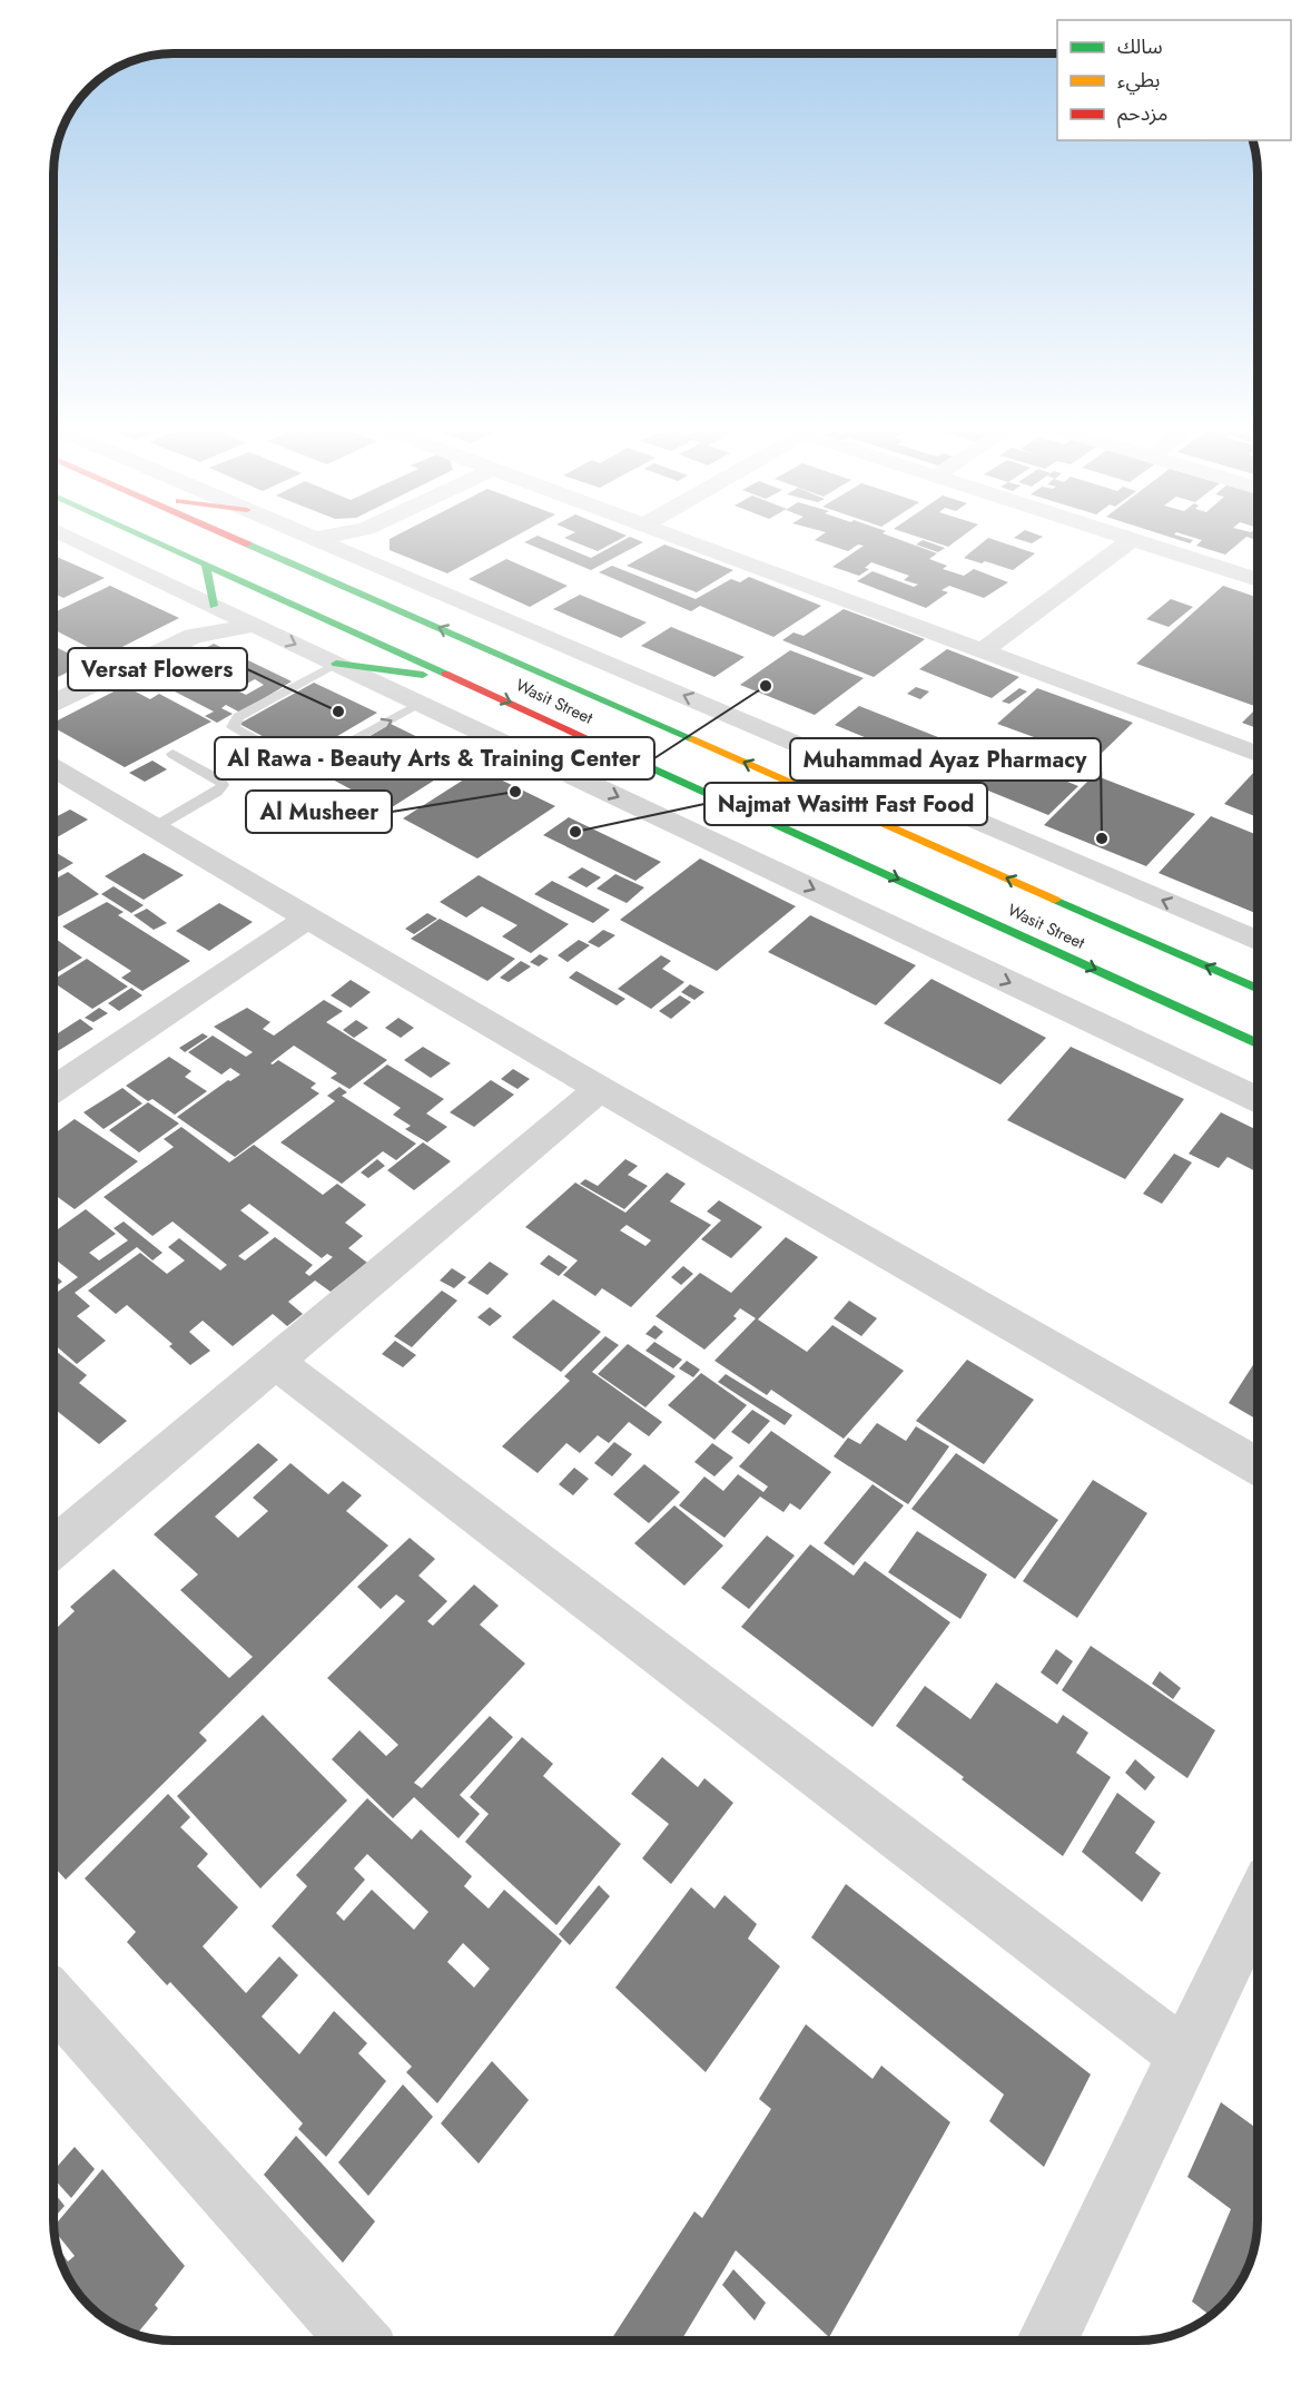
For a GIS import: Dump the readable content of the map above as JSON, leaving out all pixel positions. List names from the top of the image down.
{
  "streets": {
    "main road": ["Wasit Street"]
  },
  "places": [
    "Al Rawa - Beauty Arts & Training Center",
    "Versat Flowers",
    "Al Musheer",
    "Najmat Wasittt Fast Food",
    "Muhammad Ayaz Pharmacy"
  ],
  "legend": ["سالك", "بطيء", "مزدحم"]
}
